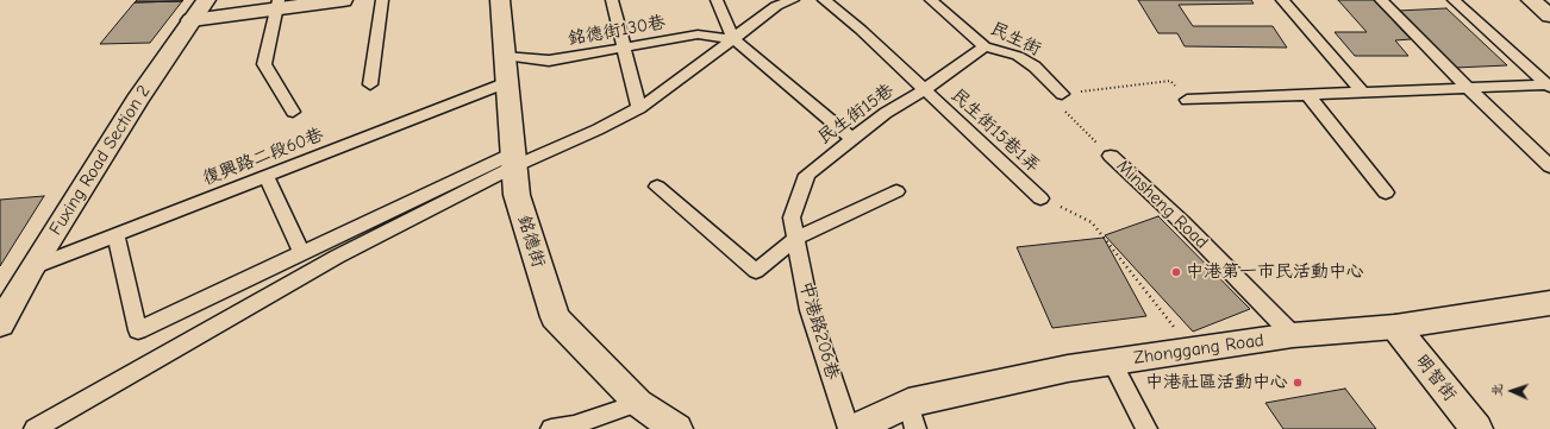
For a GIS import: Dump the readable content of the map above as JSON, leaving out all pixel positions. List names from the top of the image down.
{
  "streets": {
    "street": [
      "Fuxing Road Section 2",
      "銘德街",
      "Zhonggang Road",
      "明智街"
    ],
    "lane": [
      "銘德街130巷",
      "民生街",
      "民生街15巷",
      "民生街15巷1弄",
      "復興路二段60巷",
      "Minsheng Road",
      "中港路206巷"
    ]
  },
  "crossings": [
    ["銘德街130巷", "銘德街"],
    ["民生街", "民生街15巷"],
    ["民生街15巷", "民生街15巷1弄"],
    ["民生街15巷", "中港路206巷"],
    ["復興路二段60巷", "Fuxing Road Section 2"],
    ["復興路二段60巷", "銘德街"],
    ["Minsheng Road", "Zhonggang Road"],
    ["Zhonggang Road", "明智街"]
  ],
  "places": ["中港第一市民活動中心", "中港社區活動中心"],
  "north": "left"
}
